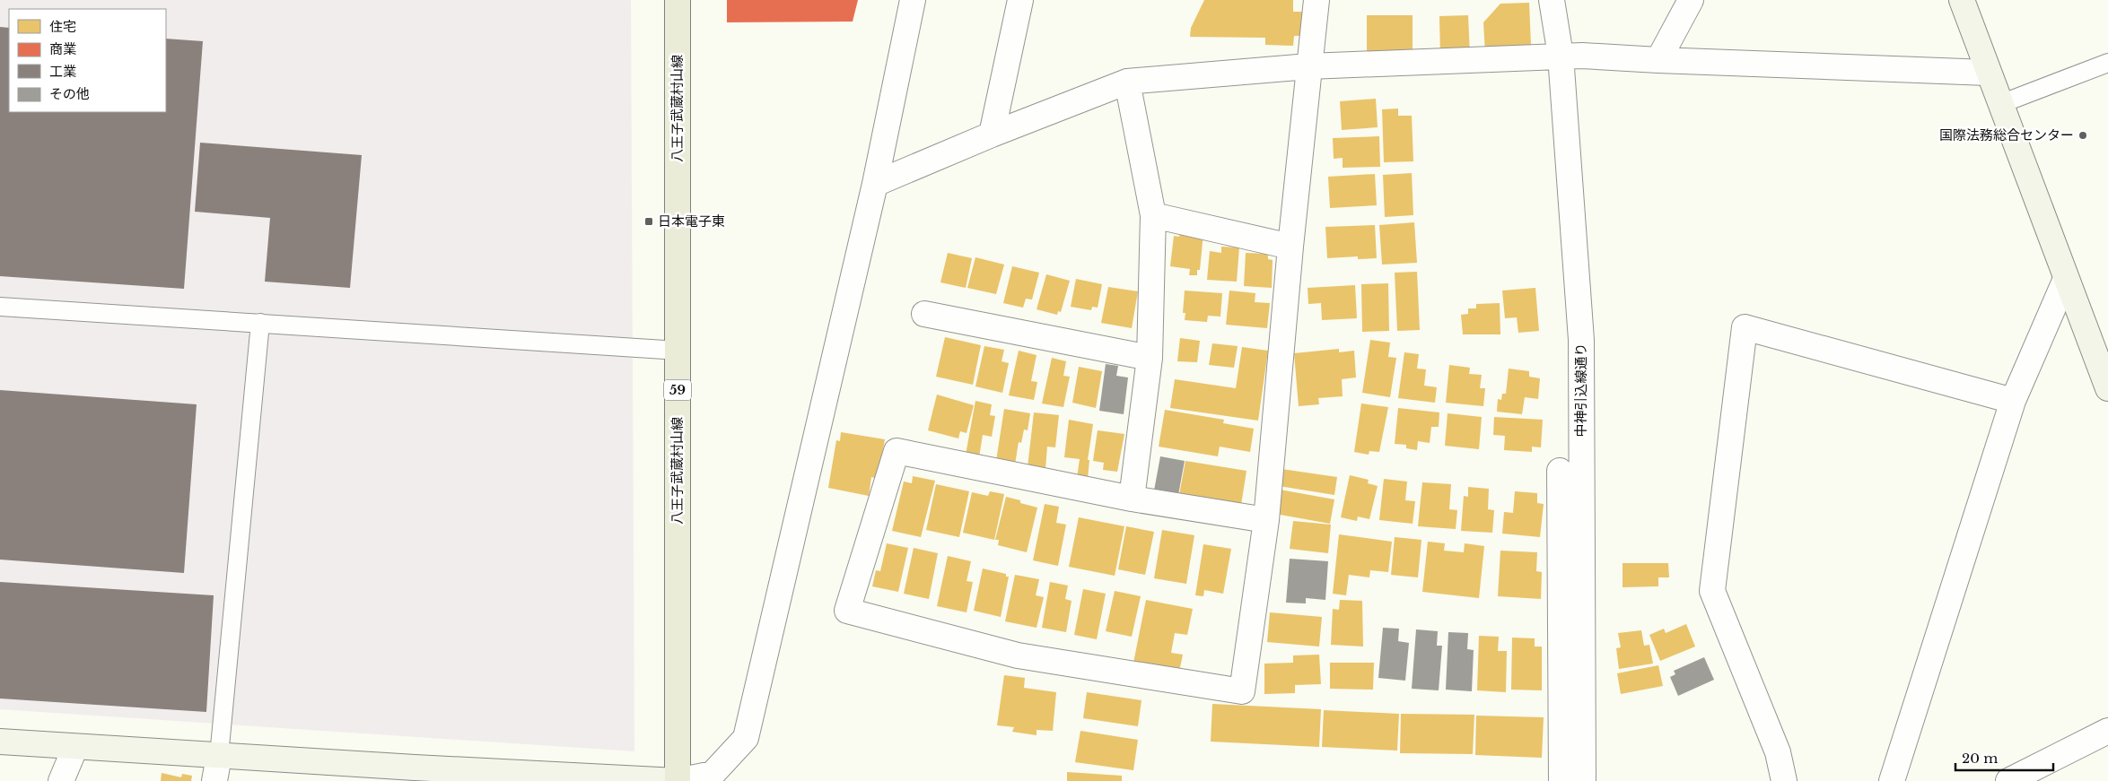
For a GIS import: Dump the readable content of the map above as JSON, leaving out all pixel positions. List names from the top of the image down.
{
  "streets": {
    "main road": ["八王子武蔵村山線", "59"],
    "street": ["中神引込線通り"]
  },
  "places": {
    "other": ["国際法務総合センター"],
    "transit": ["日本電子東"]
  },
  "legend": [
    "住宅",
    "商業",
    "工業",
    "その他"
  ],
  "scale_bar": "20 m"
}
